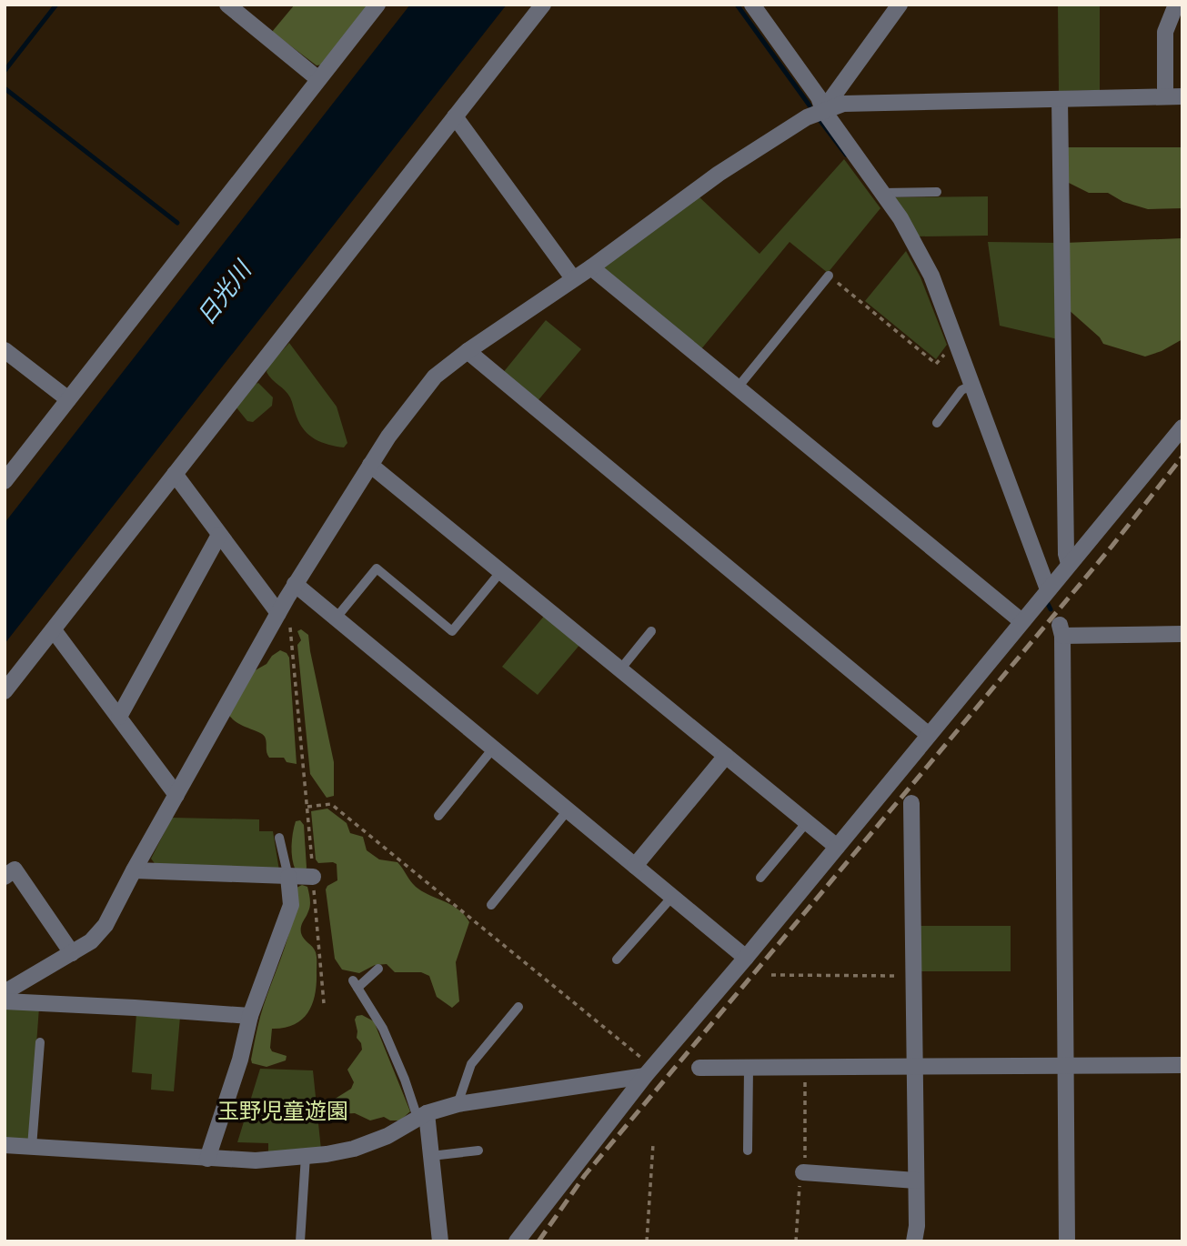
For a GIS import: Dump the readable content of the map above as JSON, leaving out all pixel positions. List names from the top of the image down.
{
  "water": ["日光川"],
  "parks": ["玉野児童遊園"]
}
